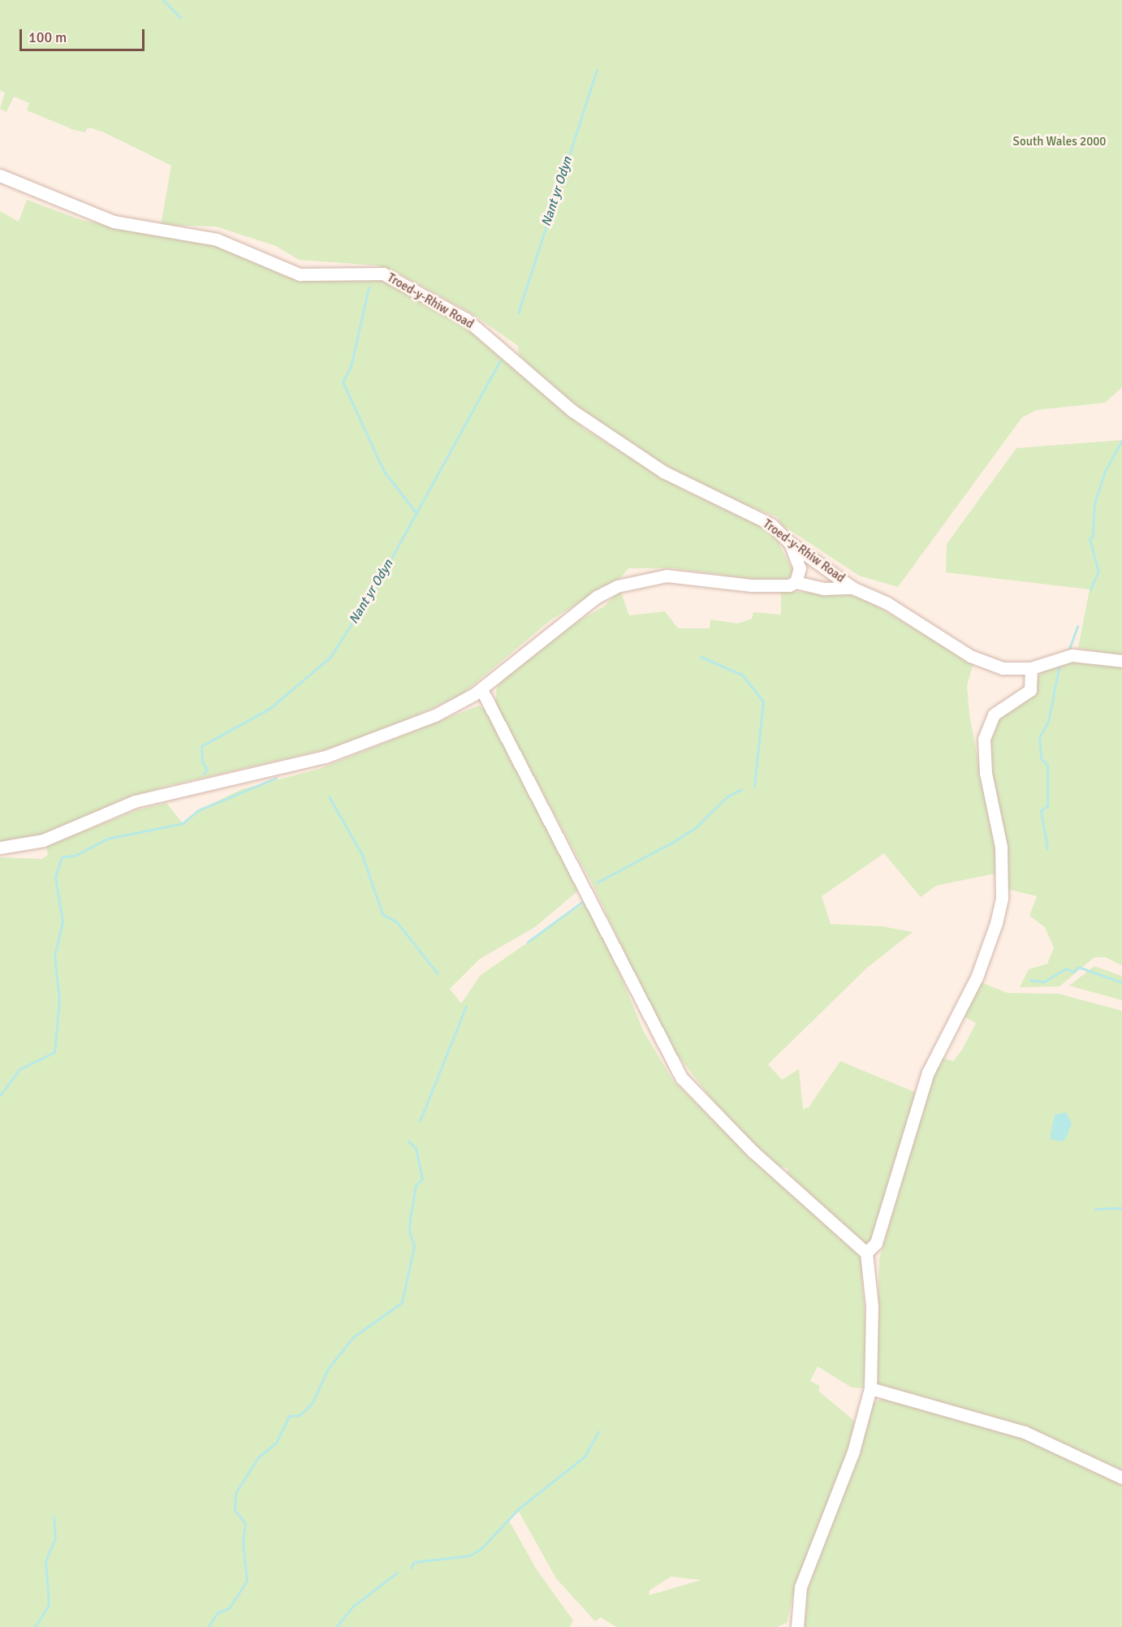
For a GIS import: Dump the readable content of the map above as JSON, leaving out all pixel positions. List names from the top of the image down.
{
  "streets": {
    "street": ["Troed-y-Rhiw Road"]
  },
  "water": ["Nant yr Odyn"],
  "parks": ["South Wales 2000"],
  "scale_bar": "100 m"
}
